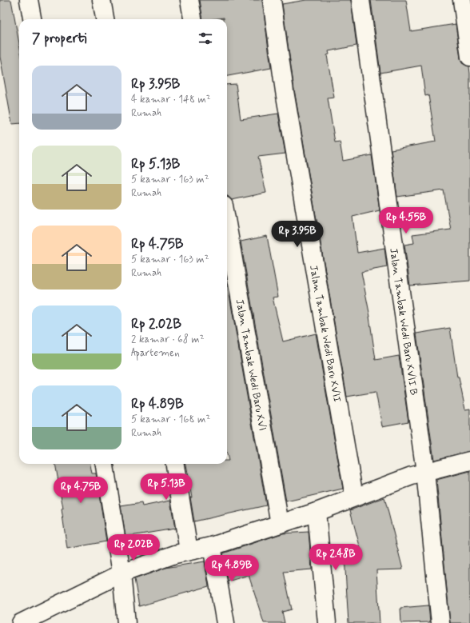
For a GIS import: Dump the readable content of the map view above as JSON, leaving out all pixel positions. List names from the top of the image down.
{
  "streets": {
    "street": ["Jalan Tambak Wedi Baru XVII B", "Jalan Tambak Wedi Baru XVII", "Jalan Tambak Wedi Baru XVI"]
  },
  "page": {
    "heading": "7 properti",
    "list": [
      {
        "name": "Rp 3.95B",
        "note": "4 kamar · 148 m² · Rumah"
      },
      {
        "name": "Rp 5.13B",
        "note": "5 kamar · 163 m² · Rumah"
      },
      {
        "name": "Rp 4.75B",
        "note": "5 kamar · 163 m² · Rumah"
      },
      {
        "name": "Rp 2.02B",
        "note": "2 kamar · 68 m² · Apartemen"
      },
      {
        "name": "Rp 4.89B",
        "note": "5 kamar · 168 m² · Rumah"
      }
    ],
    "price": [
      "Rp 4.55B",
      "Rp 3.95B",
      "Rp 5.13B",
      "Rp 4.75B",
      "Rp 2.02B",
      "Rp 2.48B",
      "Rp 4.89B"
    ]
  }
}
